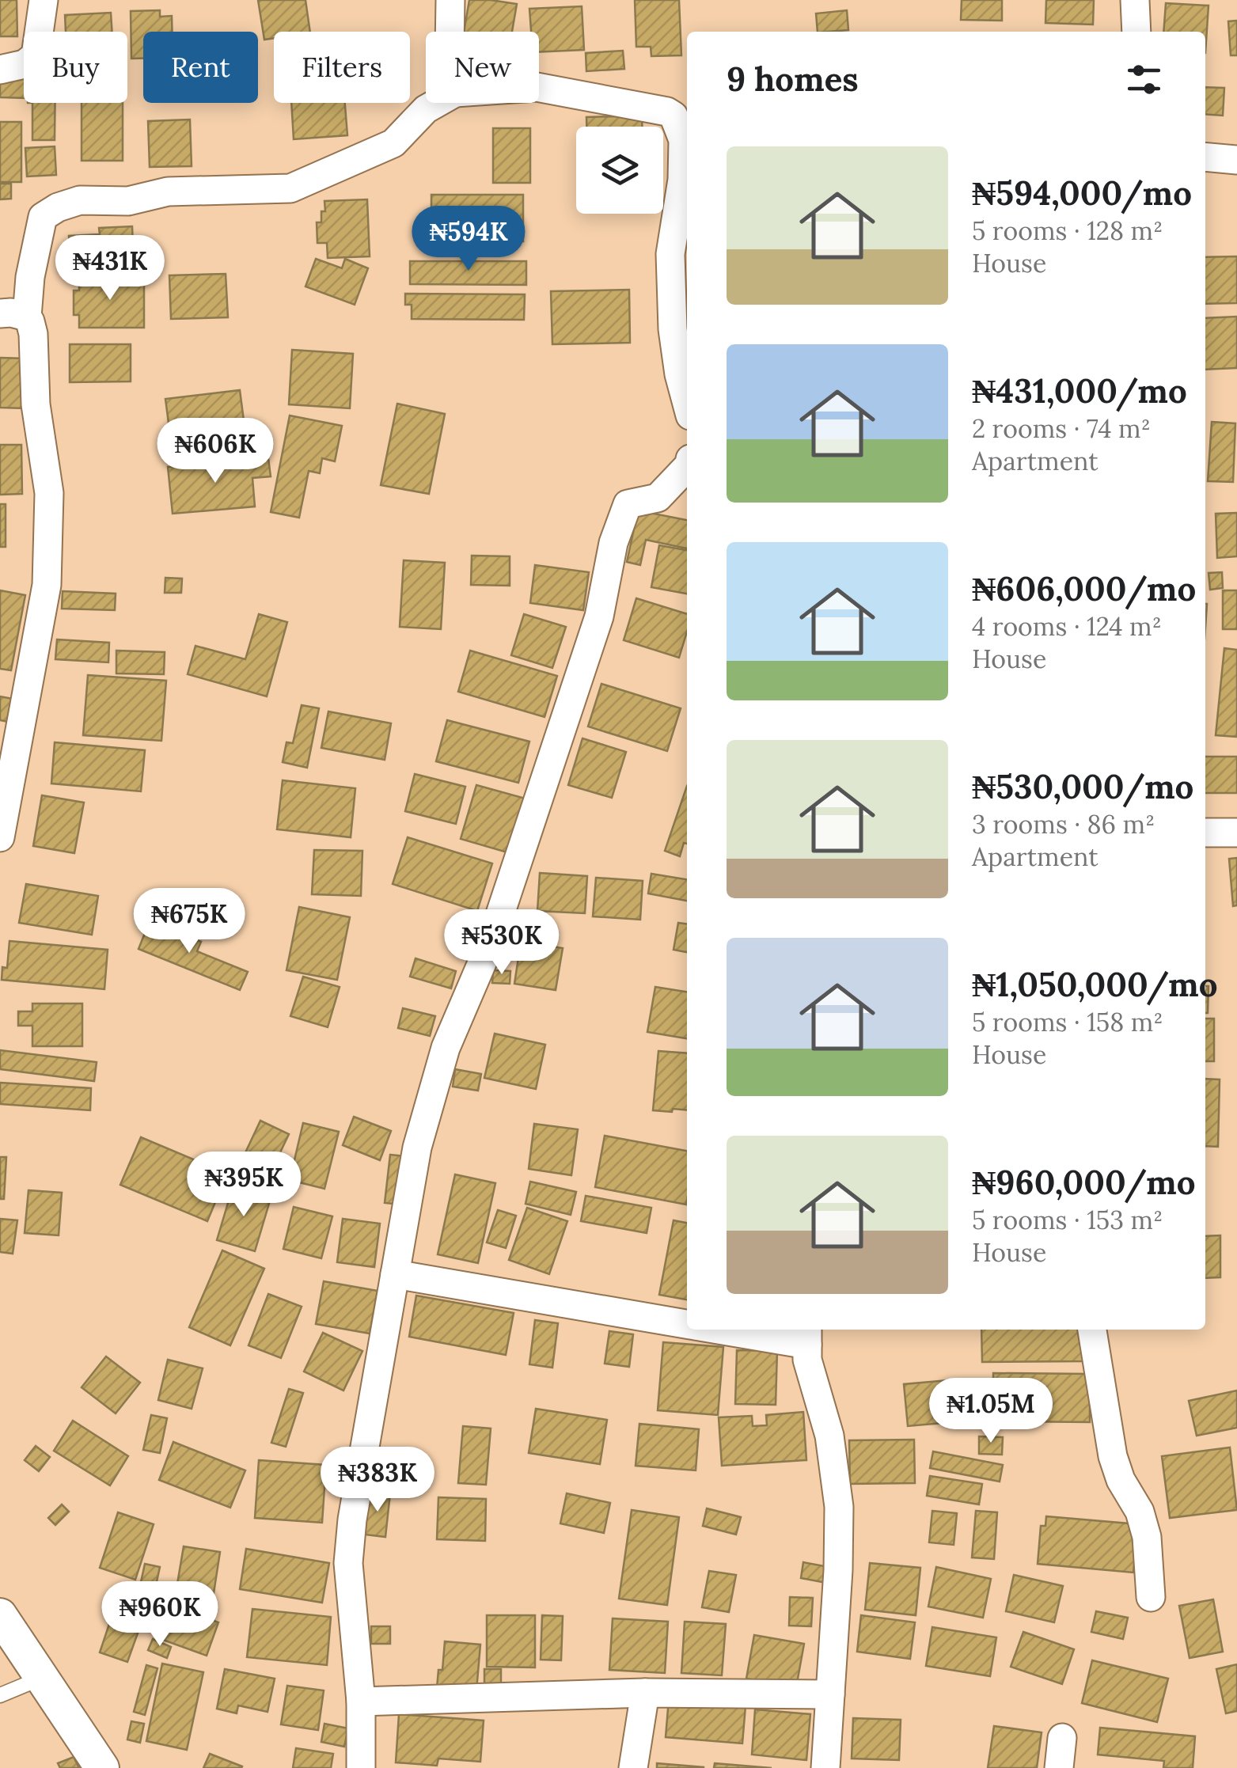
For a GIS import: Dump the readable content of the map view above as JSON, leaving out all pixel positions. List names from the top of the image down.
{
  "page": {
    "chip": [
      "Buy",
      "Rent",
      "Filters",
      "New"
    ],
    "heading": "9 homes",
    "list": [
      {
        "name": "₦594,000/mo",
        "note": "5 rooms · 128 m² · House"
      },
      {
        "name": "₦431,000/mo",
        "note": "2 rooms · 74 m² · Apartment"
      },
      {
        "name": "₦606,000/mo",
        "note": "4 rooms · 124 m² · House"
      },
      {
        "name": "₦530,000/mo",
        "note": "3 rooms · 86 m² · Apartment"
      },
      {
        "name": "₦1,050,000/mo",
        "note": "5 rooms · 158 m² · House"
      },
      {
        "name": "₦960,000/mo",
        "note": "5 rooms · 153 m² · House"
      }
    ],
    "price": [
      "₦594K",
      "₦431K",
      "₦606K",
      "₦675K",
      "₦530K",
      "₦395K",
      "₦1.05M",
      "₦383K",
      "₦960K"
    ]
  }
}
